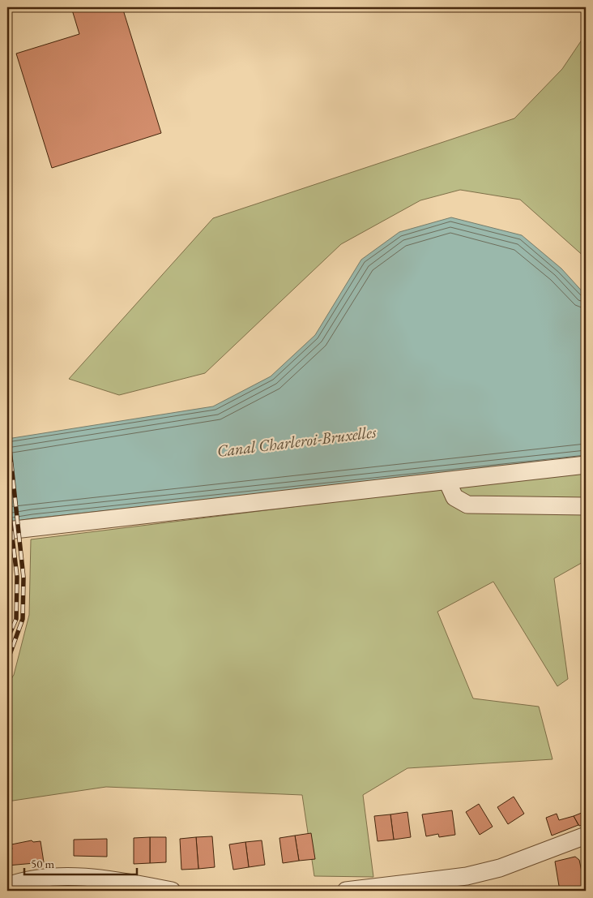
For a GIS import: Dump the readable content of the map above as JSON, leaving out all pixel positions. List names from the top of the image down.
{
  "water": ["Canal Charleroi-Bruxelles"],
  "scale_bar": "50 m"
}
